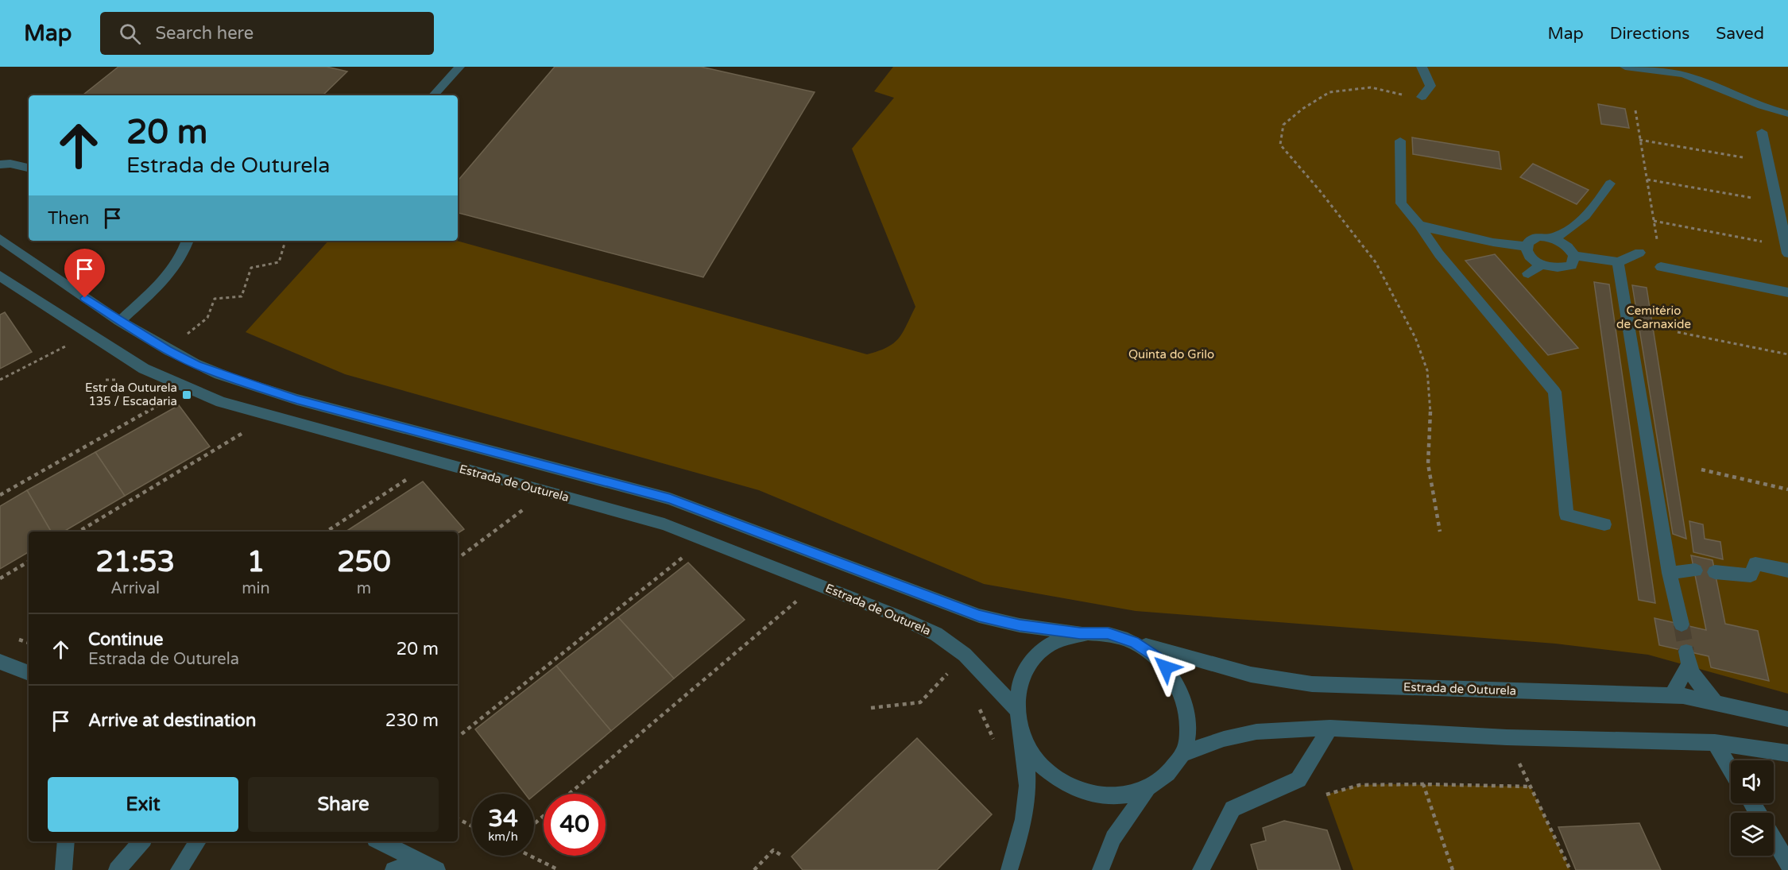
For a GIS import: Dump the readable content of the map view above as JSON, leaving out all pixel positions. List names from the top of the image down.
{
  "streets": {
    "street": ["Estrada de Outurela"]
  },
  "parks": ["Cemitério de Carnaxide", "Quinta do Grilo"],
  "places": {
    "transit": ["Estr da Outurela 135 / Escadaria"]
  },
  "page": {
    "header": "Map",
    "search": "Search here",
    "nav": ["Map", "Directions", "Saved"],
    "turn": ["20 m", "Estrada de Outurela"],
    "then": "Then",
    "eta": [
      "21:53",
      "Arrival",
      "1",
      "min",
      "250",
      "m"
    ],
    "list": [
      {
        "name": "Continue",
        "note": "Estrada de Outurela",
        "value": "20 m"
      },
      {
        "name": "Arrive at destination",
        "value": "230 m"
      }
    ],
    "buttons": ["Exit", "Share"],
    "speed": "34 km/h",
    "limit": "40"
  }
}
